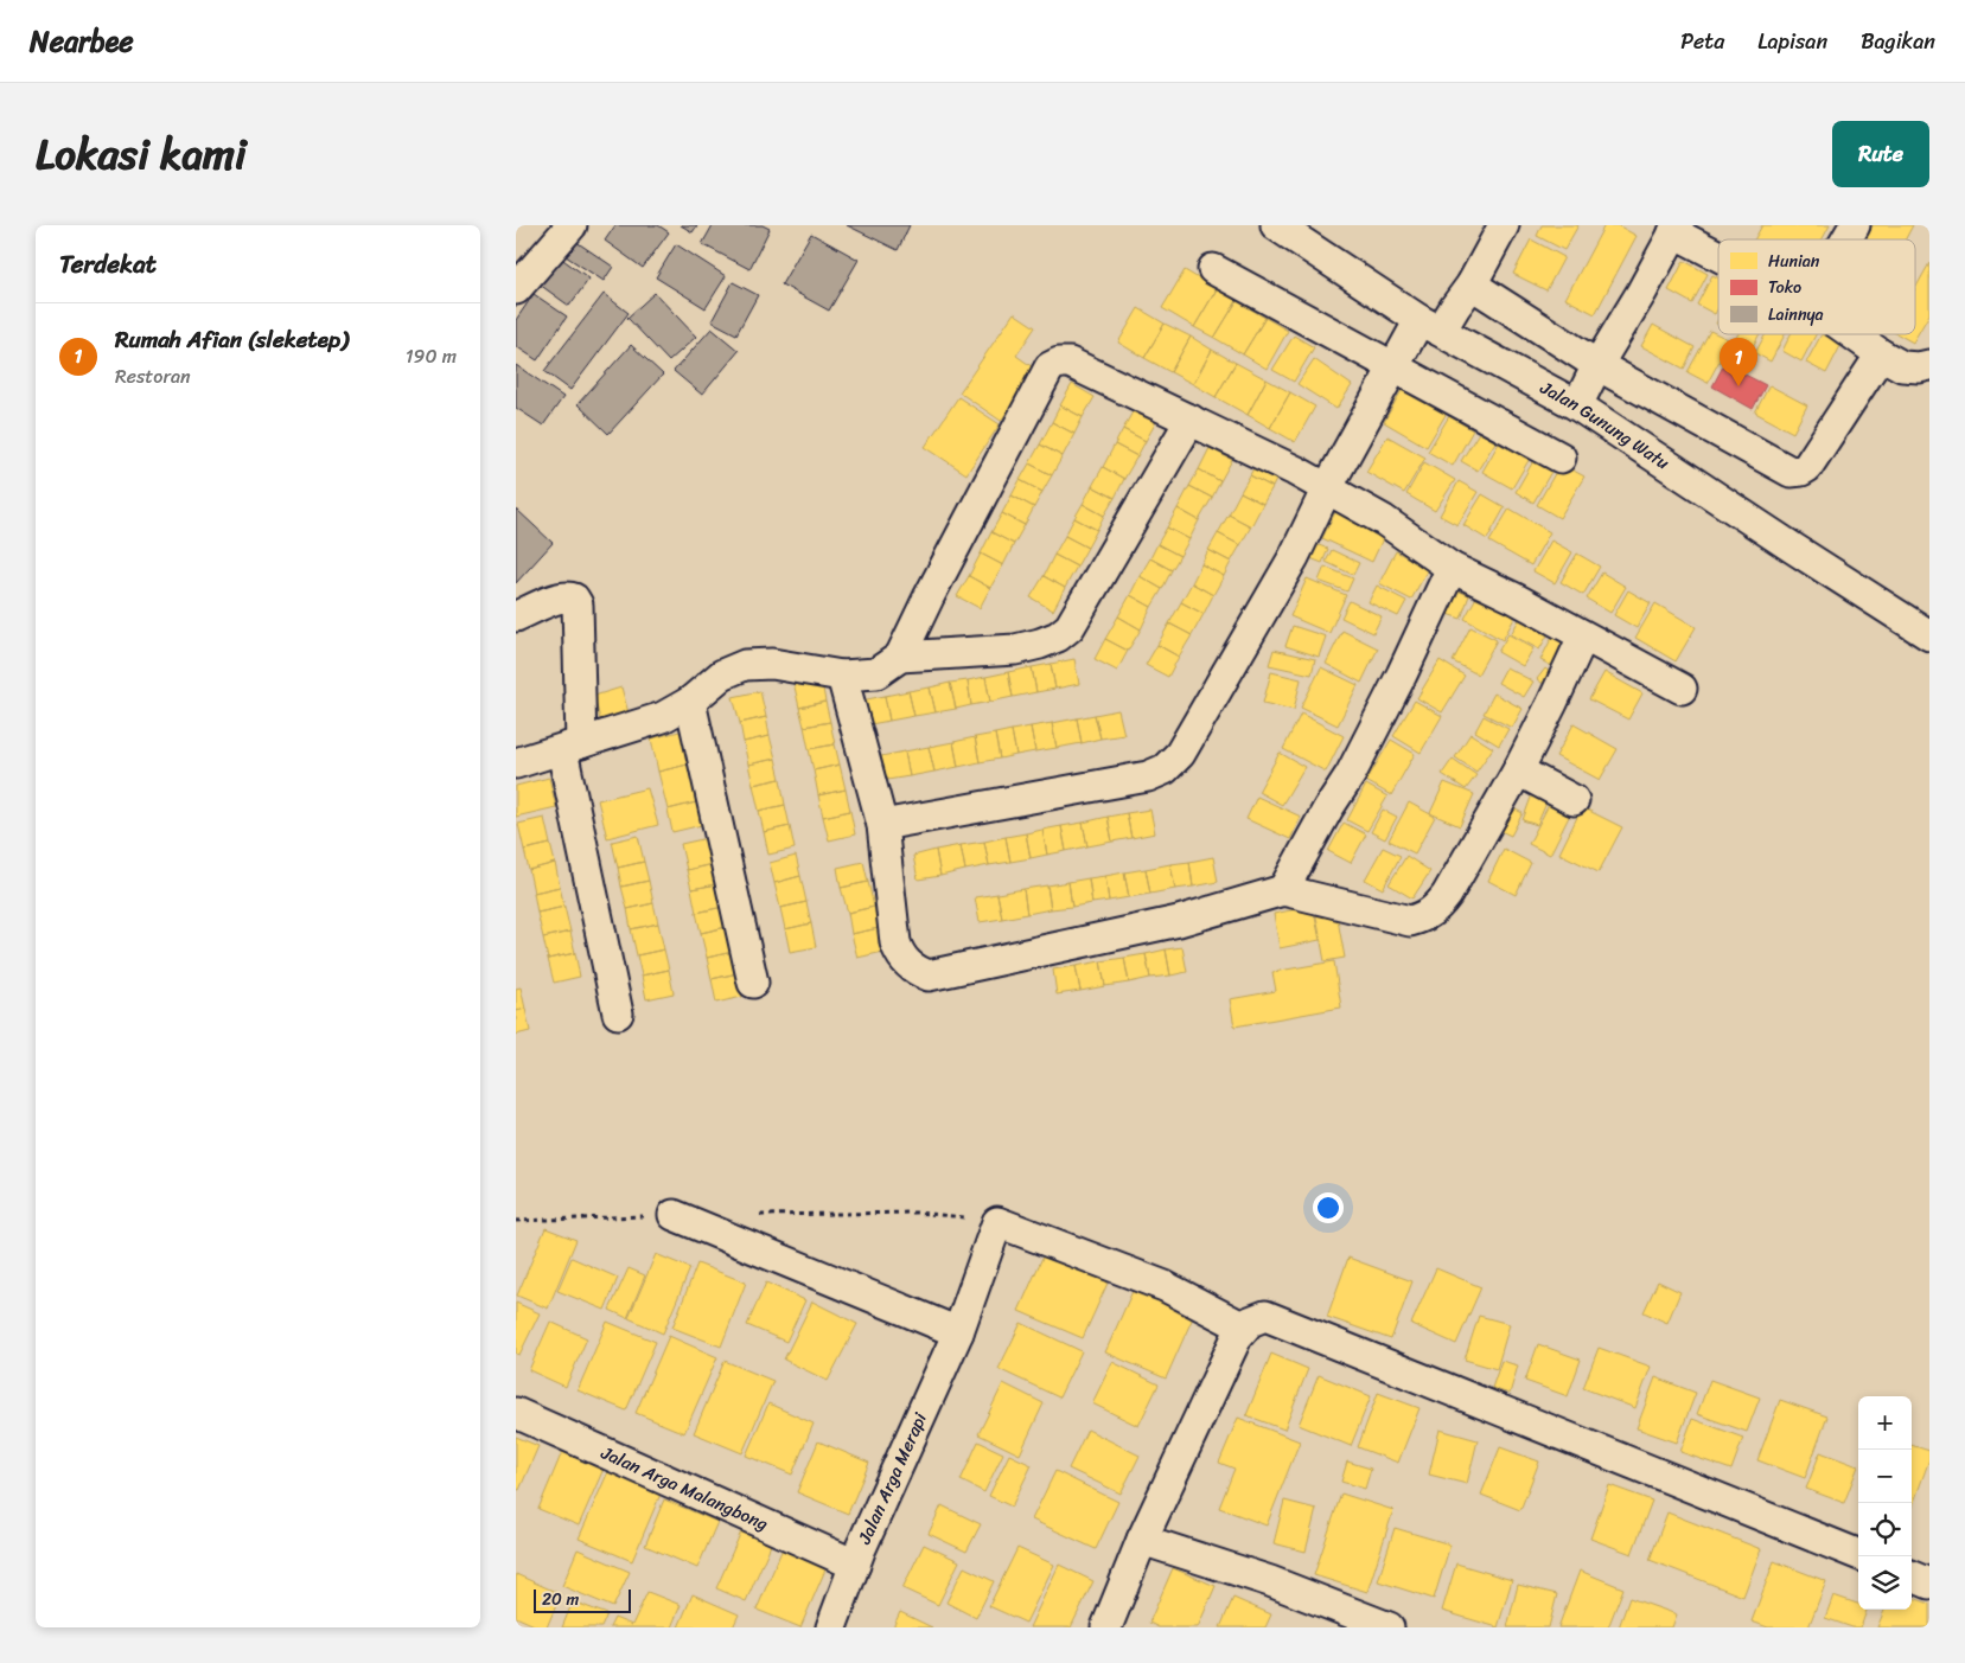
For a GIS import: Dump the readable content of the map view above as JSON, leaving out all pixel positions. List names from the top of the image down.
{
  "streets": {
    "street": ["Jalan Gunung Watu", "Jalan Arga Merapi", "Jalan Arga Malangbong"]
  },
  "crossings": [
    ["Jalan Arga Merapi", "Jalan Arga Malangbong"]
  ],
  "legend": ["Hunian", "Toko", "Lainnya"],
  "scale_bar": "20 m",
  "page": {
    "header": "Nearbee",
    "nav": ["Peta", "Lapisan", "Bagikan"],
    "title": "Lokasi kami",
    "buttons": "Rute",
    "heading": "Terdekat",
    "list": [
      {
        "mark": "1",
        "name": "Rumah Afian (sleketep)",
        "note": "Restoran",
        "value": "190 m"
      }
    ],
    "pins": "1",
    "map_buttons": ["+", "−"],
    "scale": "20 m"
  }
}
